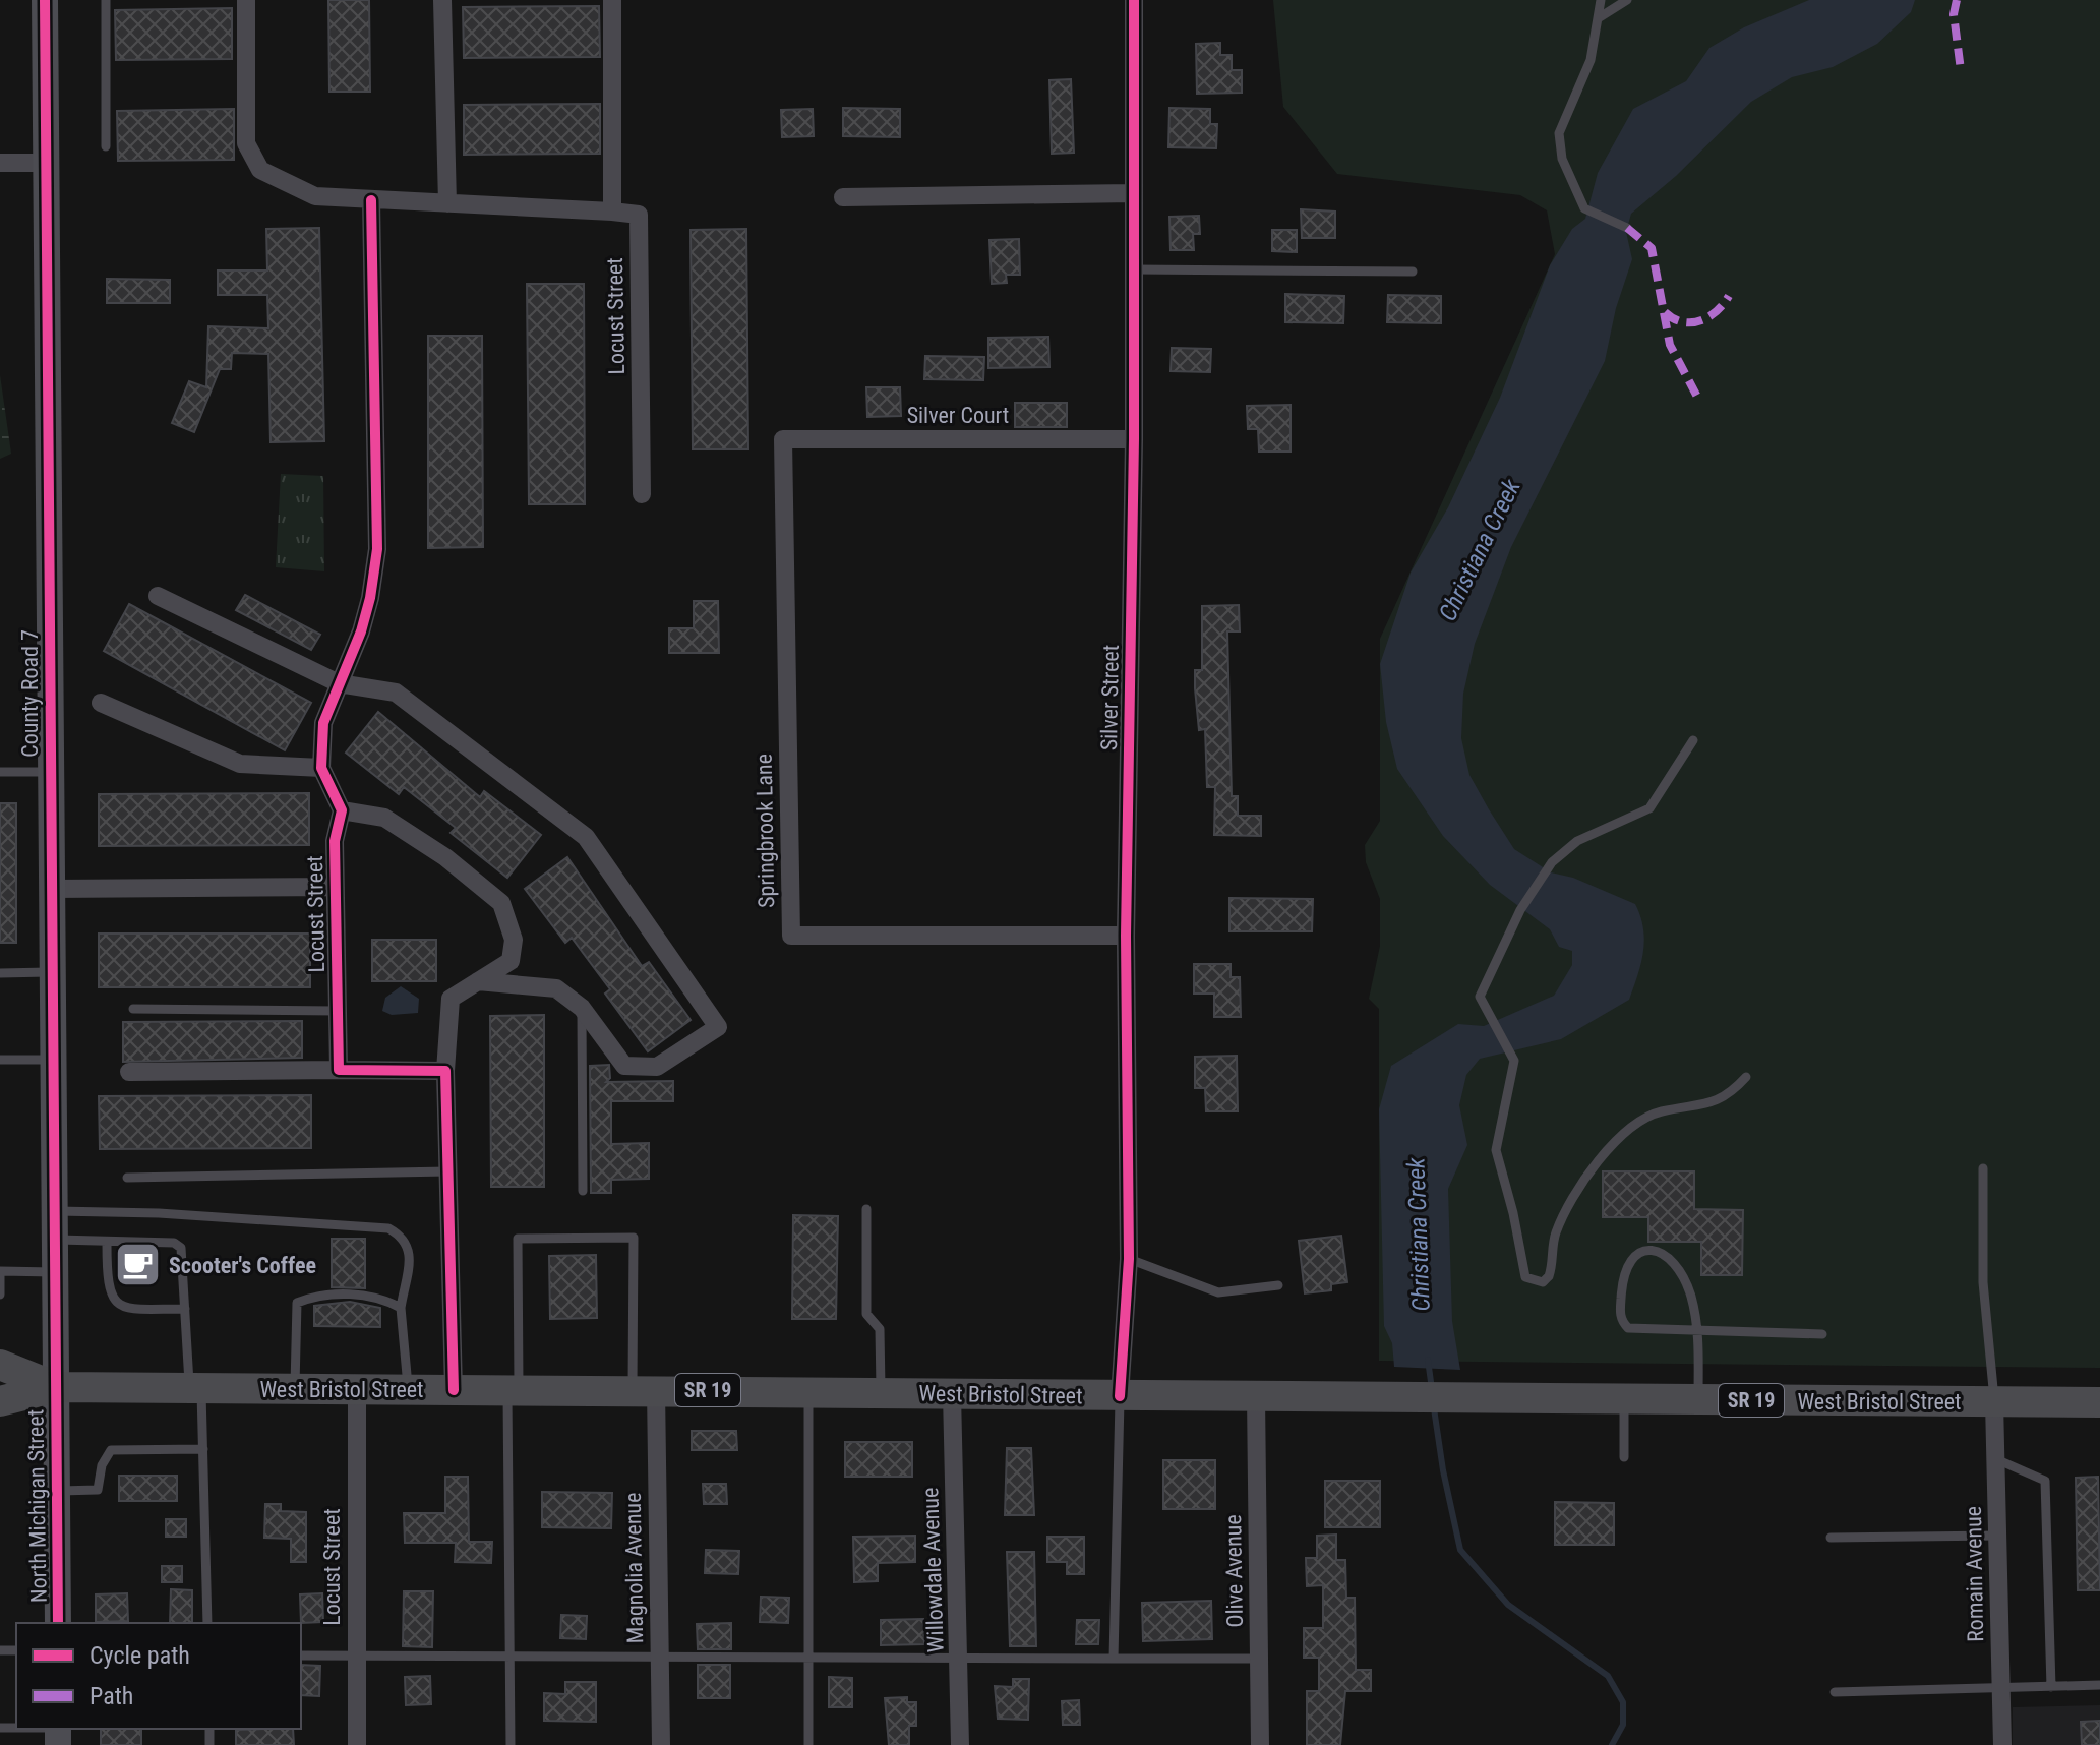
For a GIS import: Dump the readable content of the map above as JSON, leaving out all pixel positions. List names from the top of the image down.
{
  "streets": {
    "main road": ["West Bristol Street", "SR 19"],
    "street": [
      "Locust Street",
      "Silver Court",
      "County Road 7",
      "Silver Street",
      "Springbrook Lane",
      "North Michigan Street",
      "Magnolia Avenue",
      "Willowdale Avenue",
      "Olive Avenue",
      "Romain Avenue"
    ]
  },
  "crossings": [
    ["Locust Street", "County Road 7"],
    ["Locust Street", "West Bristol Street"],
    ["Silver Court", "Silver Street"],
    ["Silver Court", "Springbrook Lane"],
    ["County Road 7", "West Bristol Street"],
    ["County Road 7", "North Michigan Street"],
    ["Silver Street", "Springbrook Lane"],
    ["Silver Street", "West Bristol Street"],
    ["West Bristol Street", "SR 19"],
    ["West Bristol Street", "North Michigan Street"],
    ["West Bristol Street", "Magnolia Avenue"],
    ["West Bristol Street", "Willowdale Avenue"],
    ["West Bristol Street", "Olive Avenue"],
    ["West Bristol Street", "Romain Avenue"],
    ["SR 19", "Romain Avenue"]
  ],
  "water": ["Christiana Creek"],
  "places": {
    "cafe": ["Scooter's Coffee"]
  },
  "legend": ["Cycle path", "Path"]
}
